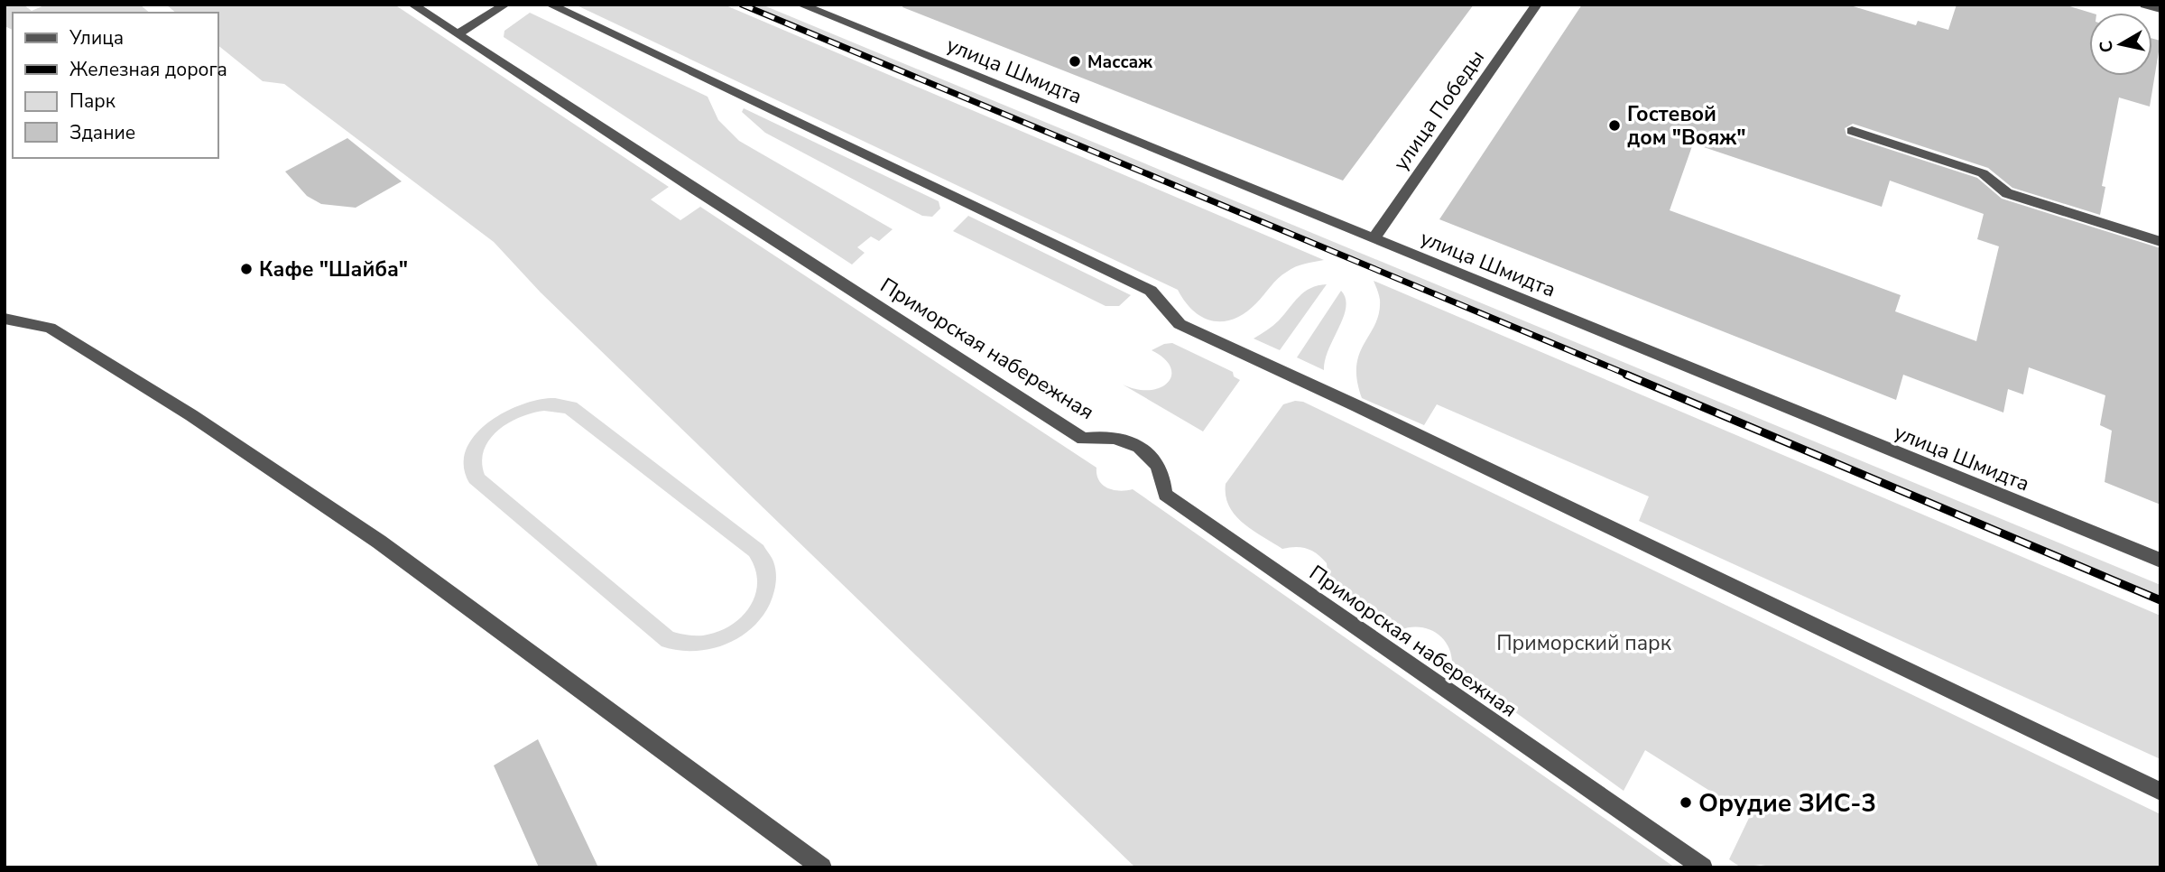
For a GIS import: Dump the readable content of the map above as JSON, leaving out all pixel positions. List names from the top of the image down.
{
  "streets": {
    "street": ["улица Шмидта", "улица Победы", "Приморская набережная"]
  },
  "crossings": [
    ["улица Шмидта", "улица Победы"]
  ],
  "parks": ["Приморский парк"],
  "places": [
    "Массаж",
    "Гостевой дом \"Вояж\"",
    "Кафе \"Шайба\"",
    "Орудие ЗИС-3"
  ],
  "legend": [
    "Улица",
    "Железная дорога",
    "Парк",
    "Здание"
  ],
  "north": "left"
}
